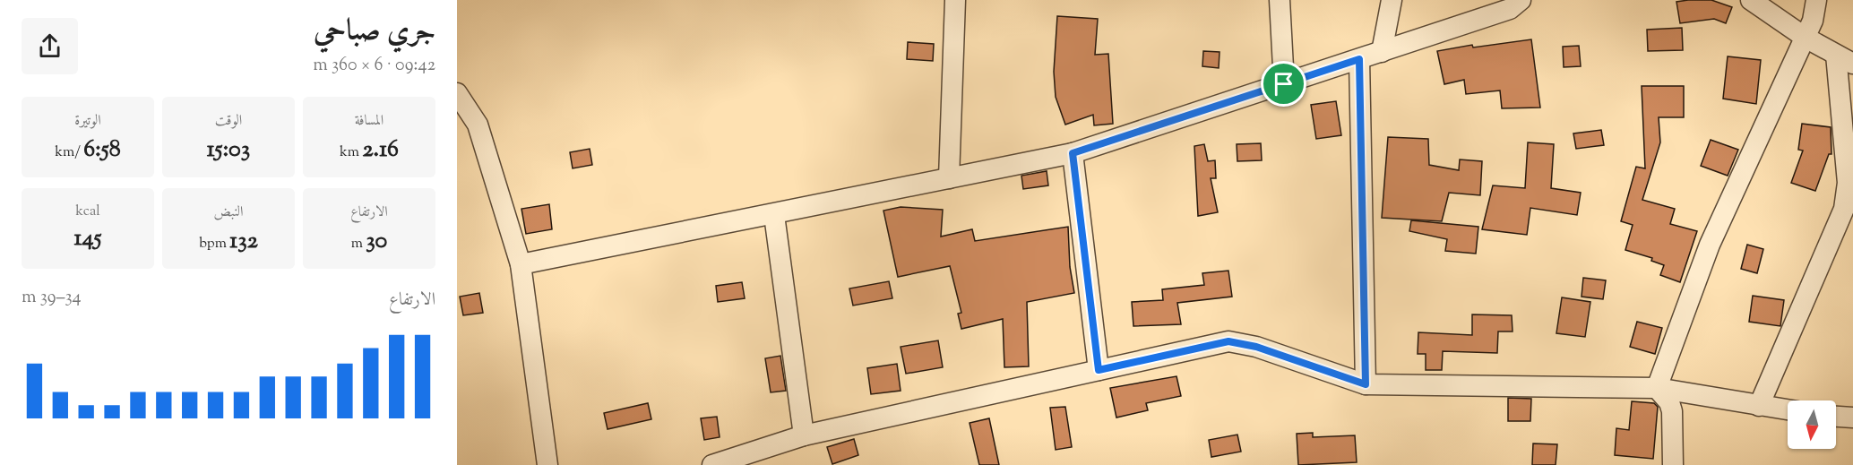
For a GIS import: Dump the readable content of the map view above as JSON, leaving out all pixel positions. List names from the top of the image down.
{
  "north": "bottom",
  "page": {
    "heading": ["جري صباحي", "09:42 · 6 × 360 m"],
    "stats": [
      ["المسافة", "2.16 km"],
      ["الوقت", "15:03"],
      ["الوتيرة", "6:58 /km"],
      ["الارتفاع", "30 m"],
      ["النبض", "132 bpm"],
      ["kcal", "145"]
    ],
    "chart": ["الارتفاع", "34–39 m"]
  }
}
